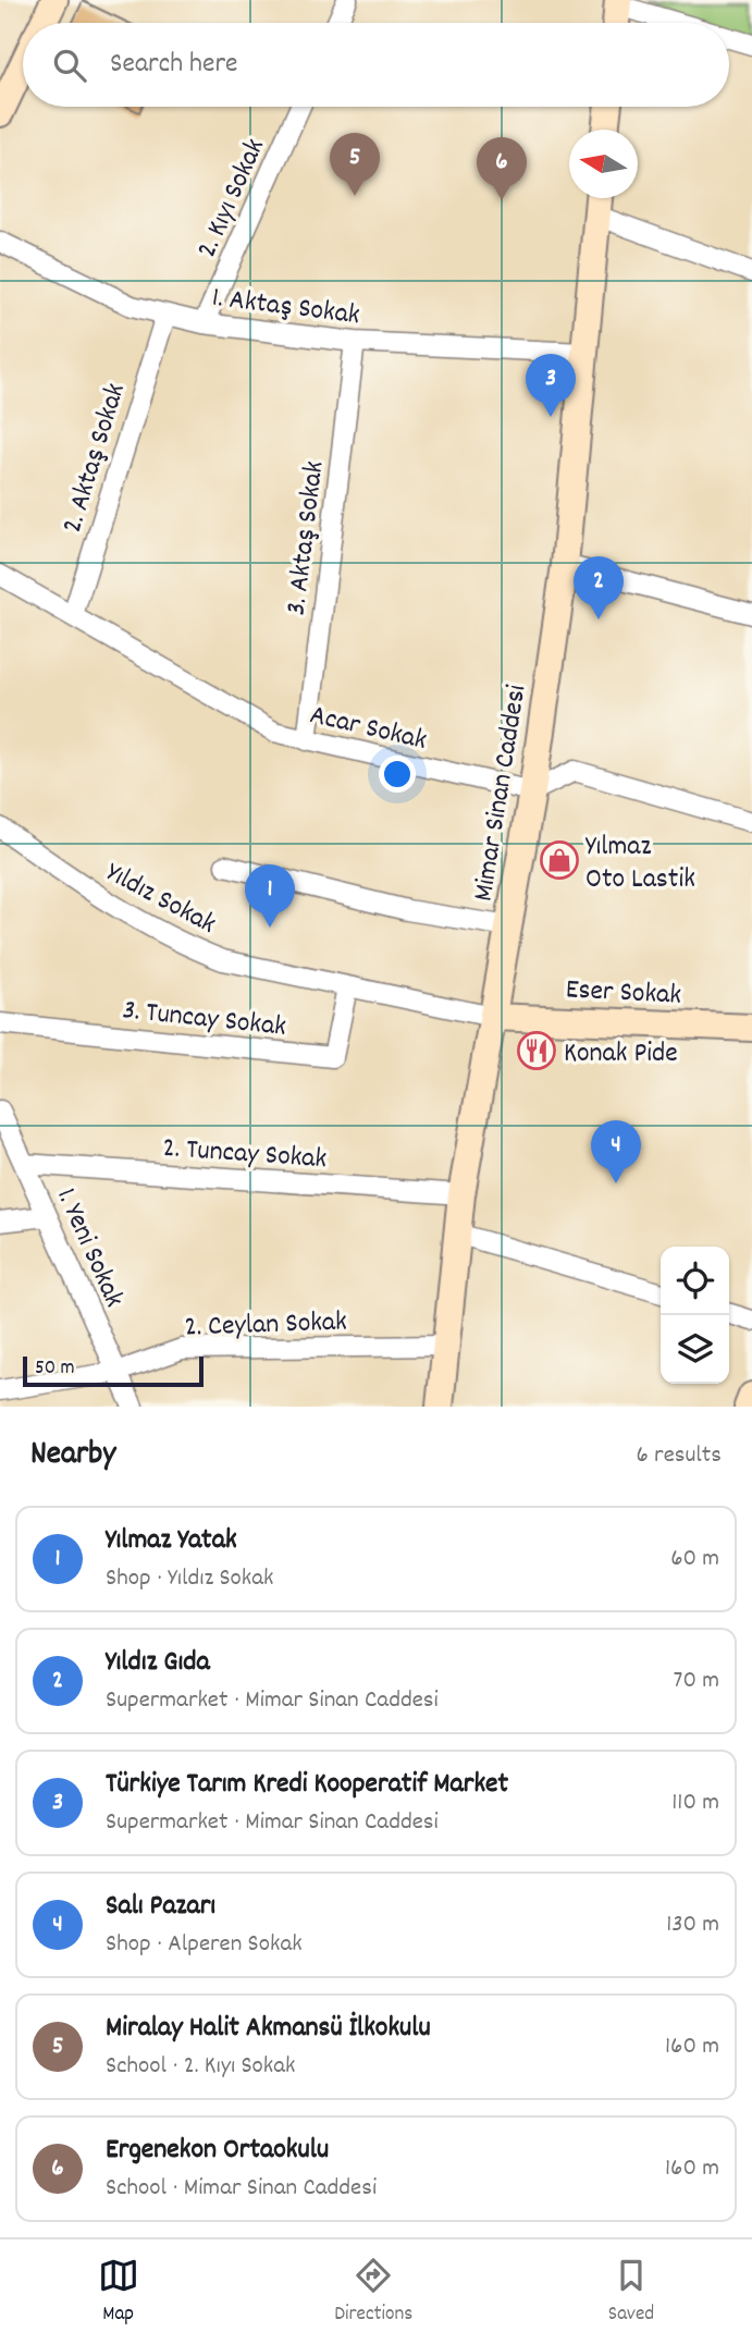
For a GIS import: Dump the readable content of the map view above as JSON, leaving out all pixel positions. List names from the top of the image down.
{
  "streets": {
    "street": [
      "2. Kıyı Sokak",
      "1. Aktaş Sokak",
      "2. Aktaş Sokak",
      "3. Aktaş Sokak",
      "Acar Sokak",
      "Mimar Sinan Caddesi",
      "Yıldız Sokak",
      "Eser Sokak",
      "3. Tuncay Sokak",
      "2. Tuncay Sokak",
      "1. Yeni Sokak",
      "2. Ceylan Sokak"
    ]
  },
  "crossings": [
    ["2. Kıyı Sokak", "1. Aktaş Sokak"],
    ["1. Aktaş Sokak", "2. Aktaş Sokak"],
    ["1. Aktaş Sokak", "3. Aktaş Sokak"],
    ["1. Aktaş Sokak", "Mimar Sinan Caddesi"],
    ["2. Aktaş Sokak", "Acar Sokak"],
    ["3. Aktaş Sokak", "Acar Sokak"],
    ["Acar Sokak", "Mimar Sinan Caddesi"],
    ["Mimar Sinan Caddesi", "Yıldız Sokak"],
    ["Mimar Sinan Caddesi", "Eser Sokak"],
    ["Mimar Sinan Caddesi", "2. Tuncay Sokak"],
    ["Mimar Sinan Caddesi", "2. Ceylan Sokak"],
    ["Yıldız Sokak", "Eser Sokak"],
    ["Yıldız Sokak", "3. Tuncay Sokak"],
    ["2. Tuncay Sokak", "1. Yeni Sokak"],
    ["1. Yeni Sokak", "2. Ceylan Sokak"]
  ],
  "places": {
    "shop": ["Yılmaz Oto Lastik"],
    "restaurant": ["Konak Pide"]
  },
  "scale_bar": "50 m",
  "north": "left",
  "page": {
    "search": "Search here",
    "pins": [
      "5",
      "6",
      "3",
      "2",
      "1",
      "4"
    ],
    "scale": "50 m",
    "heading": ["Nearby", "6 results"],
    "list": [
      {
        "mark": "1",
        "name": "Yılmaz Yatak",
        "note": "Shop · Yıldız Sokak",
        "value": "60 m"
      },
      {
        "mark": "2",
        "name": "Yıldız Gıda",
        "note": "Supermarket · Mimar Sinan Caddesi",
        "value": "70 m"
      },
      {
        "mark": "3",
        "name": "Türkiye Tarım Kredi Kooperatif Market",
        "note": "Supermarket · Mimar Sinan Caddesi",
        "value": "110 m"
      },
      {
        "mark": "4",
        "name": "Salı Pazarı",
        "note": "Shop · Alperen Sokak",
        "value": "130 m"
      },
      {
        "mark": "5",
        "name": "Miralay Halit Akmansü İlkokulu",
        "note": "School · 2. Kıyı Sokak",
        "value": "160 m"
      },
      {
        "mark": "6",
        "name": "Ergenekon Ortaokulu",
        "note": "School · Mimar Sinan Caddesi",
        "value": "160 m"
      }
    ],
    "nav": ["Map", "Directions", "Saved"]
  }
}
